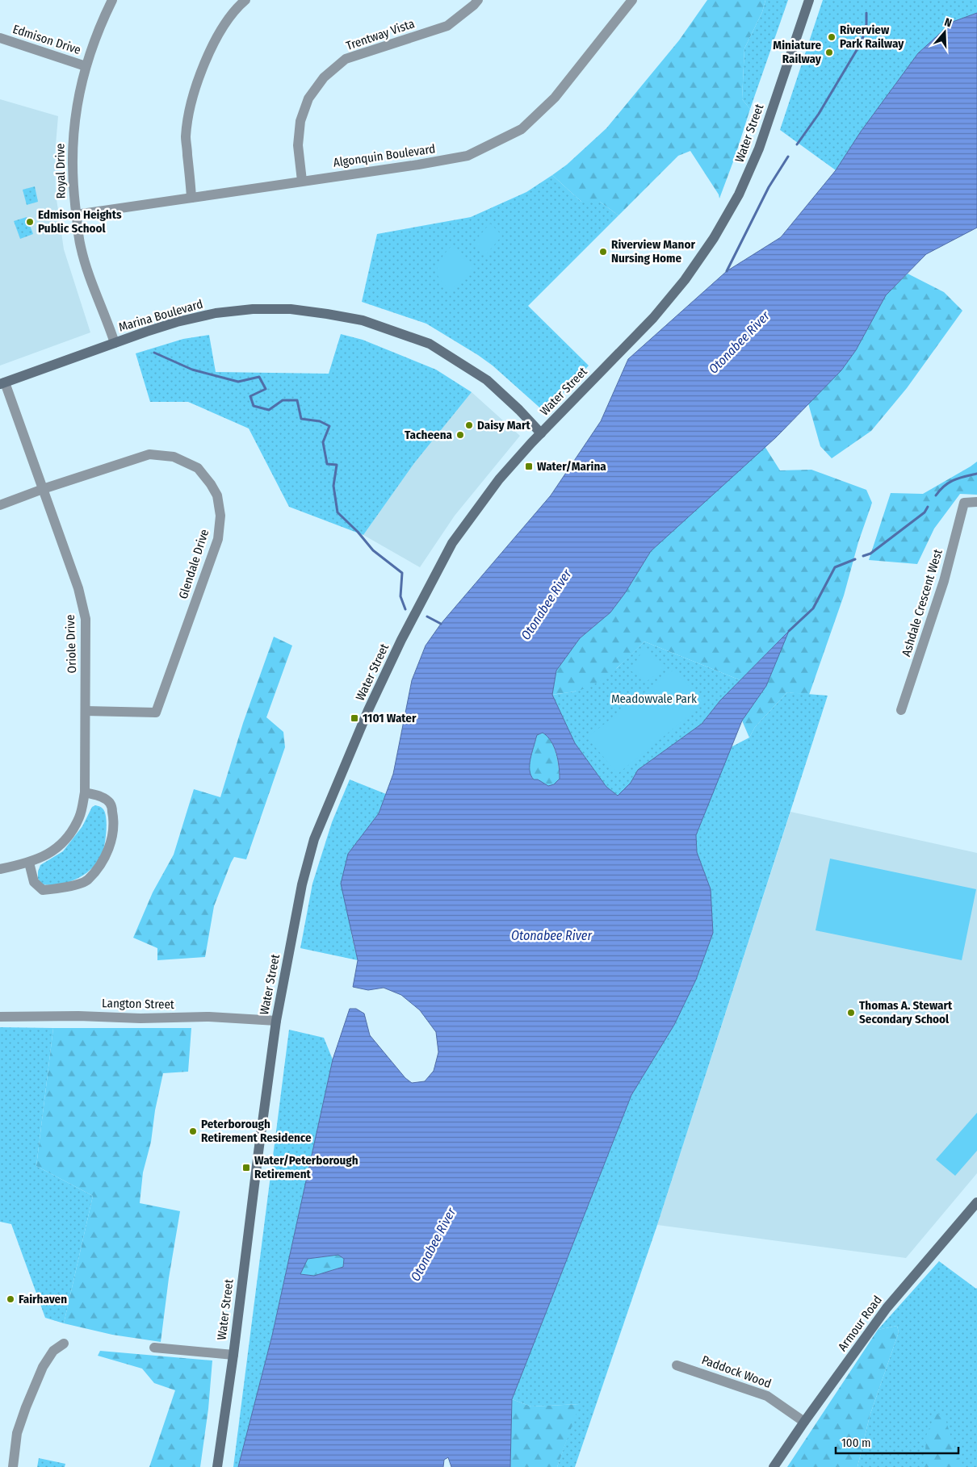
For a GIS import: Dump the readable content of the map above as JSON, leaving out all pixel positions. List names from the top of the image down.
{
  "streets": {
    "main road": ["Water Street", "Marina Boulevard", "Armour Road"],
    "street": [
      "Trentway Vista",
      "Edmison Drive",
      "Algonquin Boulevard",
      "Royal Drive",
      "Glendale Drive",
      "Ashdale Crescent West",
      "Oriole Drive",
      "Langton Street",
      "Paddock Wood"
    ]
  },
  "crossings": [
    ["Trentway Vista", "Algonquin Boulevard"],
    ["Edmison Drive", "Royal Drive"],
    ["Water Street", "Marina Boulevard"],
    ["Water Street", "Langton Street"],
    ["Algonquin Boulevard", "Royal Drive"],
    ["Royal Drive", "Marina Boulevard"],
    ["Marina Boulevard", "Oriole Drive"],
    ["Glendale Drive", "Oriole Drive"],
    ["Armour Road", "Paddock Wood"]
  ],
  "water": ["Otonabee River"],
  "parks": ["Meadowvale Park"],
  "places": {
    "other": [
      "Riverview Park Railway",
      "Miniature Railway",
      "Edmison Heights Public School",
      "Riverview Manor Nursing Home",
      "Daisy Mart",
      "Tacheena",
      "Thomas A. Stewart Secondary School",
      "Peterborough Retirement Residence",
      "Fairhaven"
    ],
    "transit": ["Water/Marina", "1101 Water", "Water/Peterborough Retirement"]
  },
  "scale_bar": "100 m",
  "north": "top"
}
